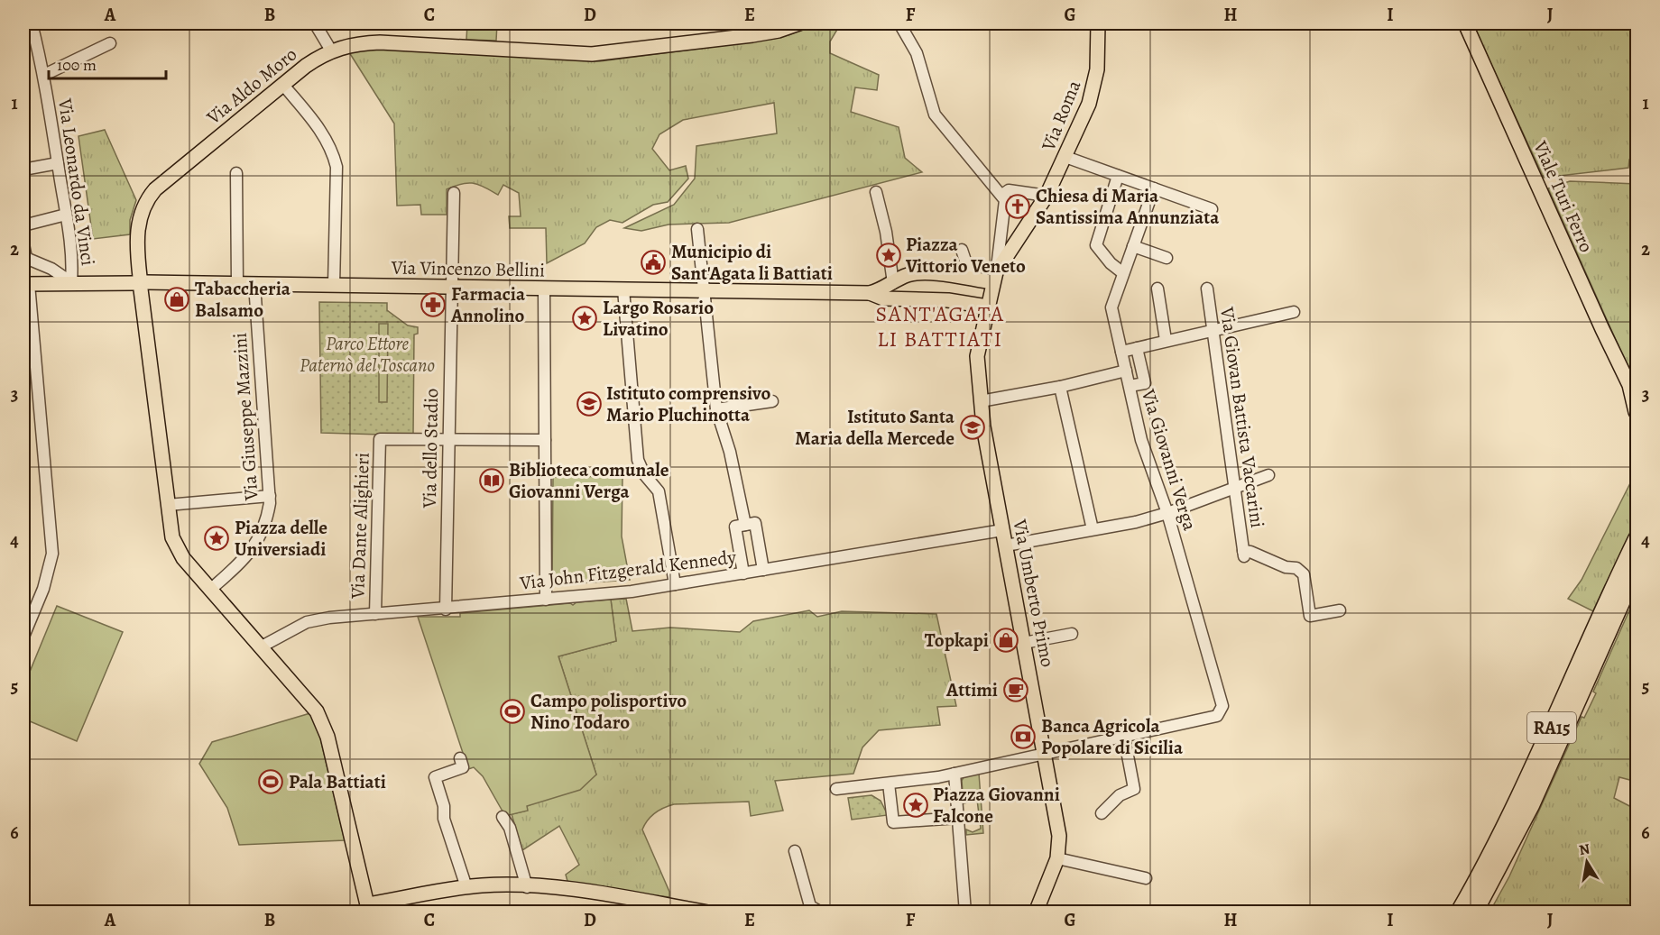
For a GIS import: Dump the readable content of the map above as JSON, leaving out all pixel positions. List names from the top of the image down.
{
  "streets": {
    "highway": ["RA15"],
    "main road": [
      "Via Aldo Moro",
      "Via Roma",
      "Viale Turi Ferro",
      "Via Vincenzo Bellini",
      "Via Umberto Primo"
    ],
    "street": [
      "Via Leonardo da Vinci",
      "Via Giuseppe Mazzini",
      "Via Giovan Battista Vaccarini",
      "Via dello Stadio",
      "Via Giovanni Verga",
      "Via Dante Alighieri",
      "Via John Fitzgerald Kennedy"
    ]
  },
  "crossings": [
    ["Via Aldo Moro", "Via Vincenzo Bellini"],
    ["Via Aldo Moro", "Via Giuseppe Mazzini"],
    ["Via Aldo Moro", "Via John Fitzgerald Kennedy"],
    ["Via Roma", "Via Umberto Primo"],
    ["Via Leonardo da Vinci", "Via Vincenzo Bellini"],
    ["Via Vincenzo Bellini", "Via Giuseppe Mazzini"],
    ["Via Vincenzo Bellini", "Via dello Stadio"],
    ["Via dello Stadio", "Via Dante Alighieri"],
    ["Via dello Stadio", "Via John Fitzgerald Kennedy"],
    ["Via Dante Alighieri", "Via John Fitzgerald Kennedy"],
    ["Via John Fitzgerald Kennedy", "Via Umberto Primo"]
  ],
  "districts": ["SANT'AGATA LI BATTIATI"],
  "parks": ["Parco Ettore Paternò del Toscano"],
  "places": {
    "church": ["Chiesa di Maria Santissima Annunziata"],
    "place": [
      "Piazza Vittorio Veneto",
      "Largo Rosario Livatino",
      "Piazza delle Universiadi",
      "Piazza Giovanni Falcone"
    ],
    "public building": ["Municipio di Sant'Agata li Battiati"],
    "shop": ["Tabaccheria Balsamo", "Topkapi"],
    "pharmacy": ["Farmacia Annolino"],
    "school or university": ["Istituto comprensivo Mario Pluchinotta", "Istituto Santa Maria della Mercede"],
    "library": ["Biblioteca comunale Giovanni Verga"],
    "cafe": ["Attimi"],
    "sports": ["Campo polisportivo Nino Todaro", "Pala Battiati"],
    "bank": ["Banca Agricola Popolare di Sicilia"]
  },
  "scale_bar": "100 m",
  "north": "top",
  "grid": {
    "columns": [
      "A",
      "B",
      "C",
      "D",
      "E",
      "F",
      "G",
      "H",
      "I",
      "J"
    ],
    "rows": [
      "1",
      "2",
      "3",
      "4",
      "5",
      "6"
    ]
  }
}
